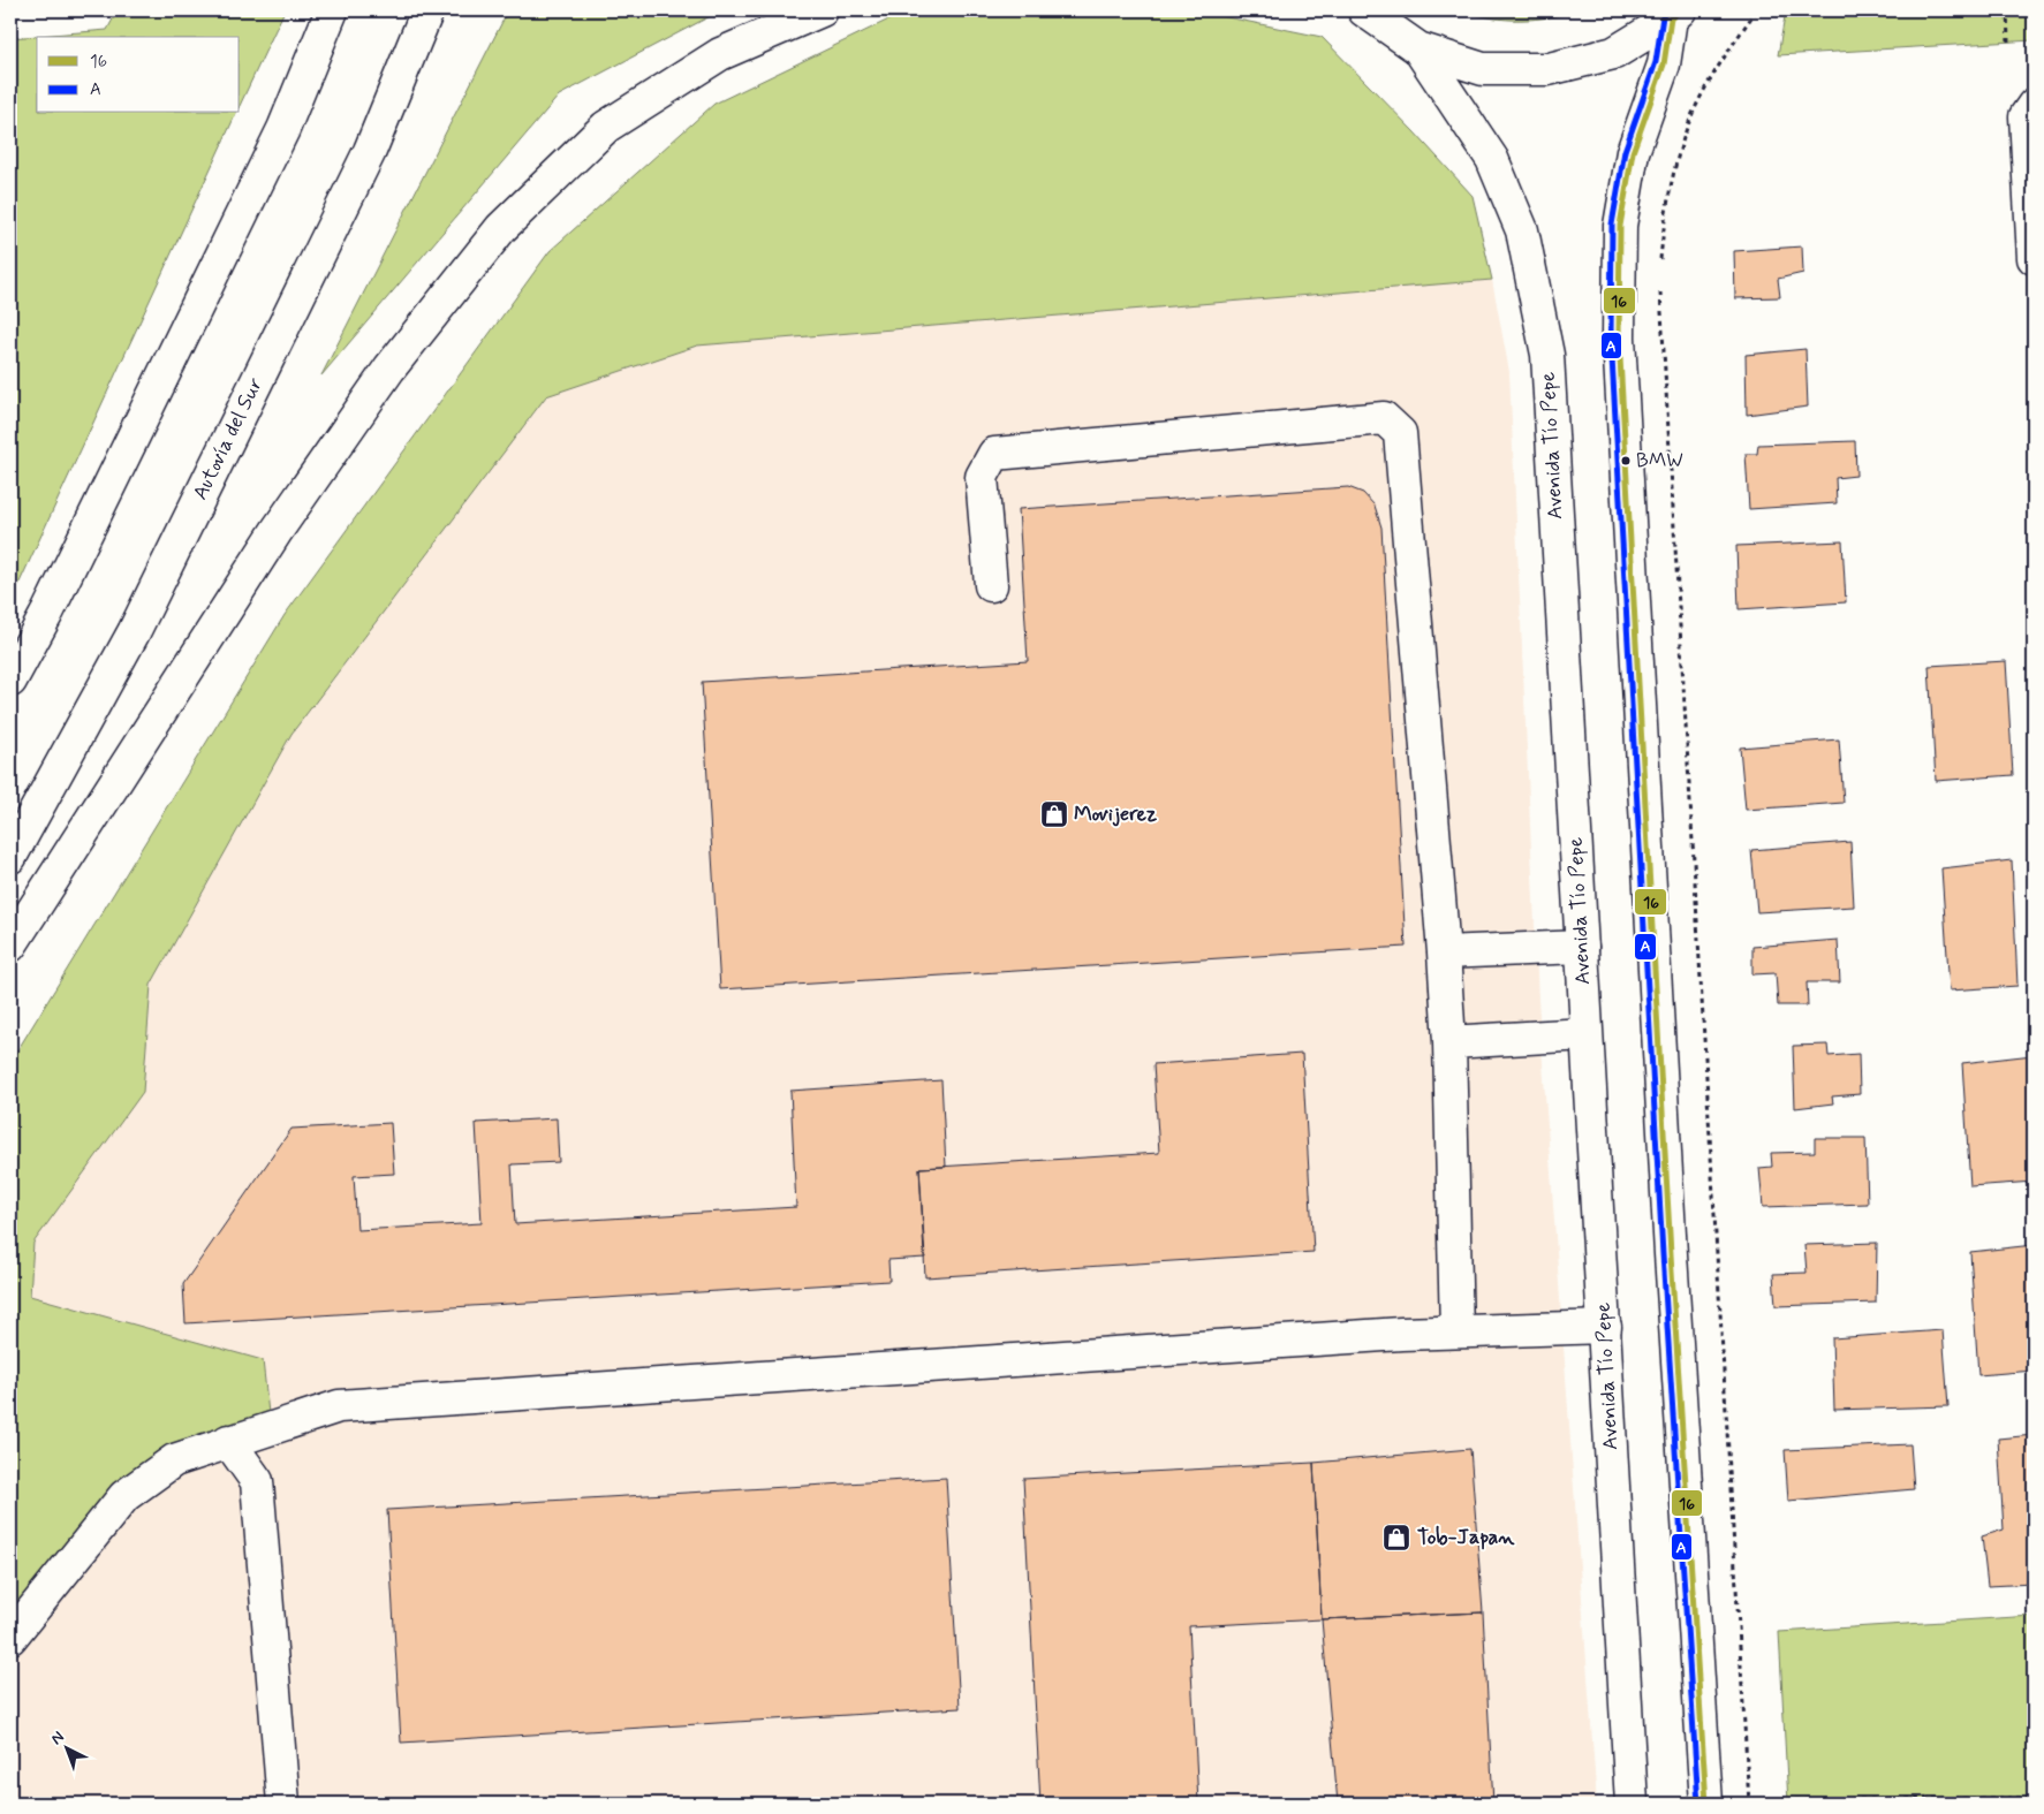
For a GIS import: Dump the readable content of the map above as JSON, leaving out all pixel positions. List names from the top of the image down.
{
  "streets": {
    "main road": ["Autovía del Sur", "Avenida Tío Pepe"]
  },
  "places": {
    "other": ["BMW"],
    "shop": ["Movijerez", "Tob-Japan"]
  },
  "lines": ["transit line 16", "transit line A"],
  "legend": ["16", "A"],
  "north": "top left"
}
